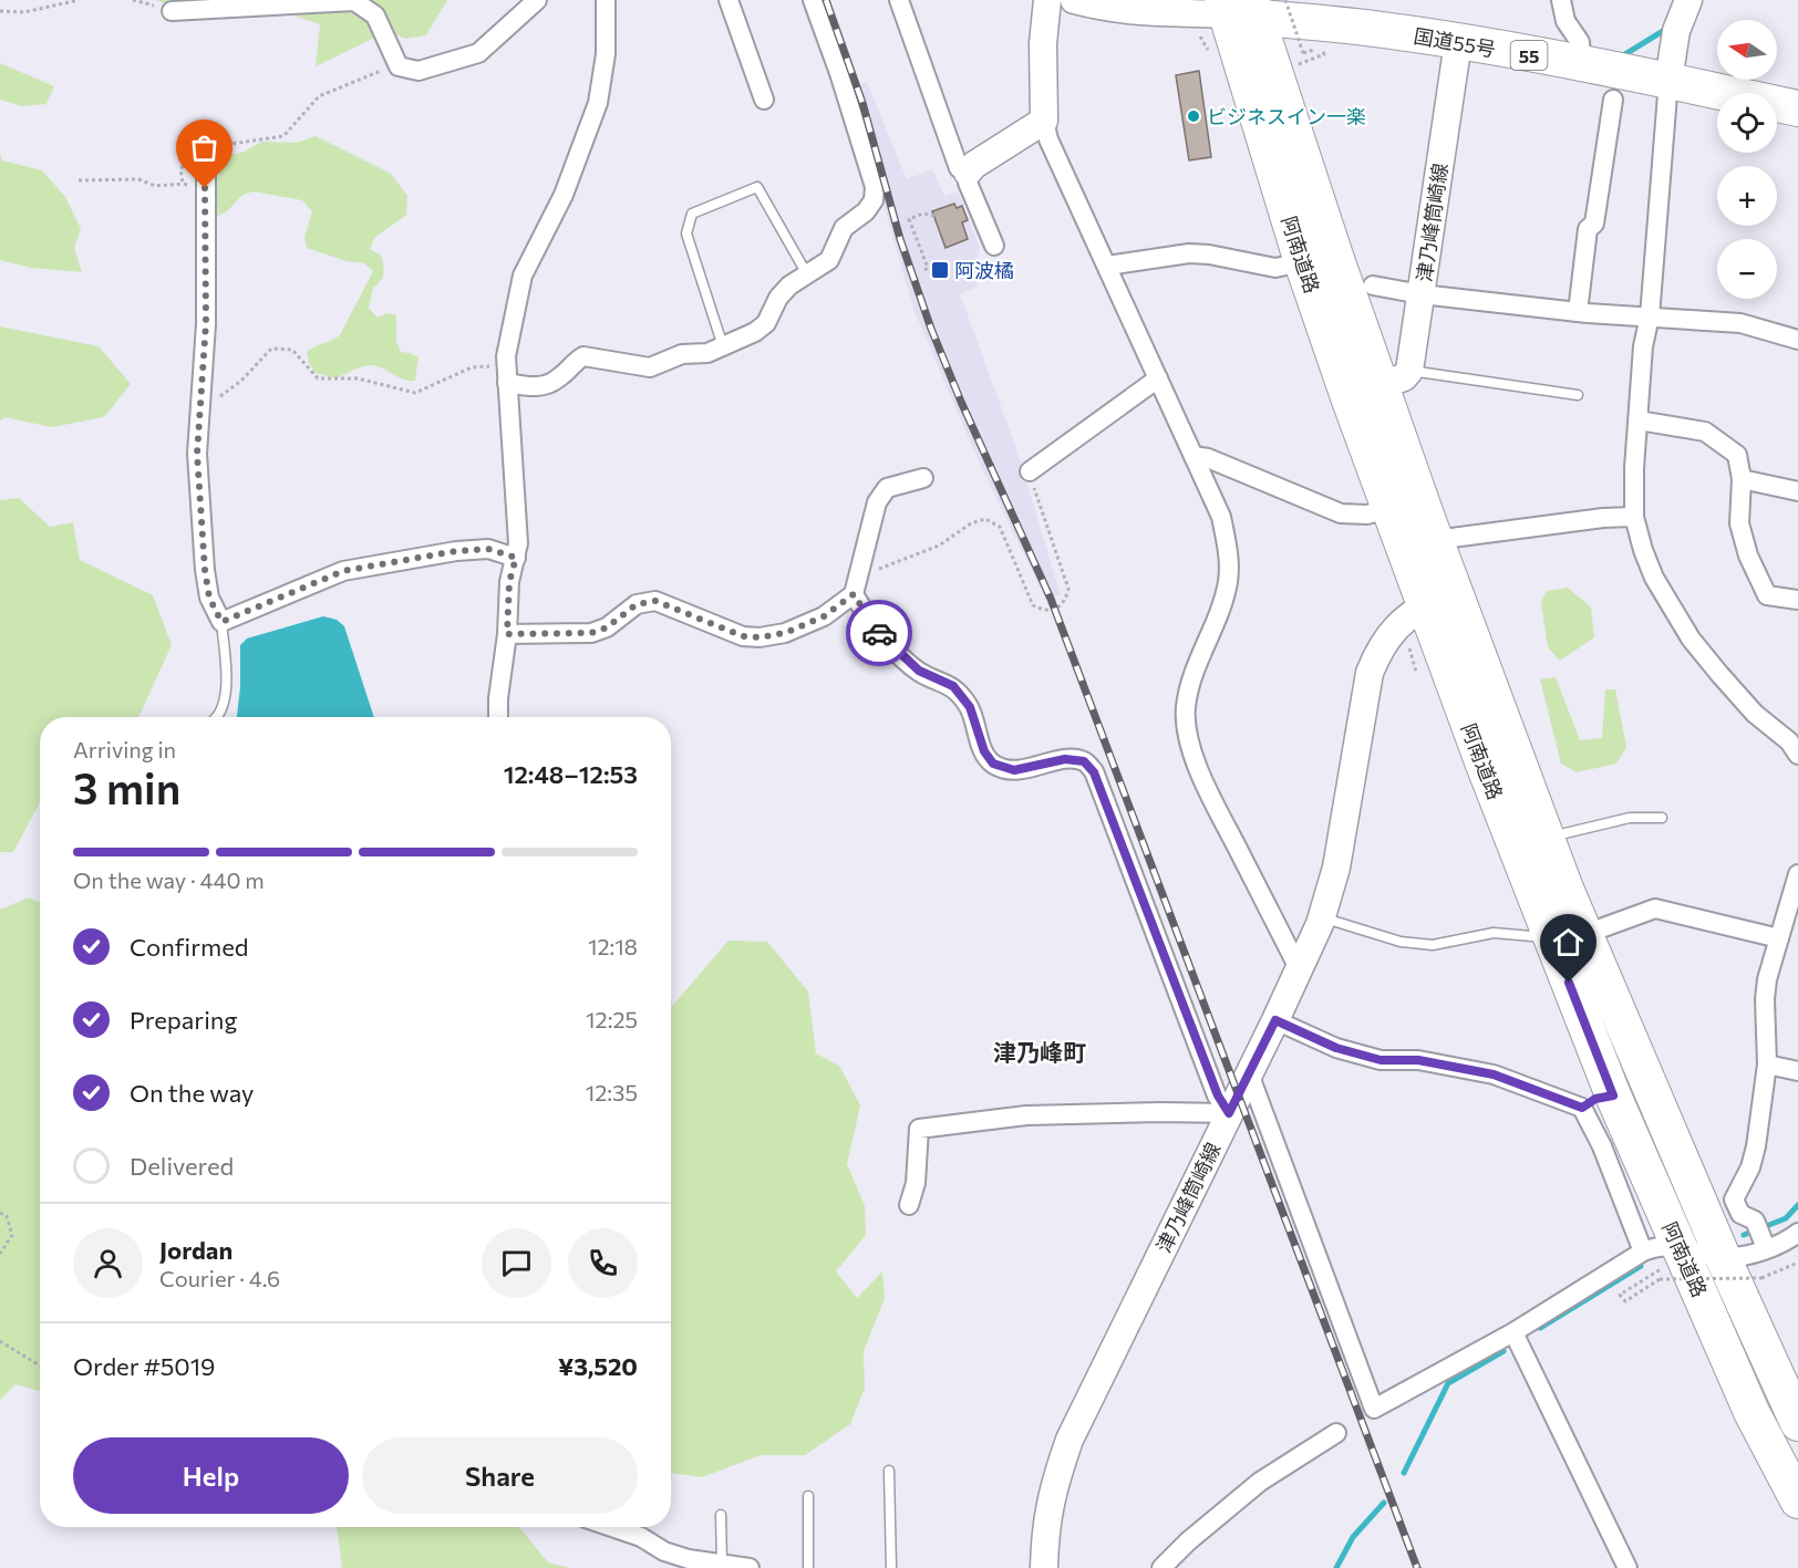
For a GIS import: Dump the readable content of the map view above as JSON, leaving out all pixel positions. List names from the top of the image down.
{
  "streets": {
    "highway": ["国道55号", "55", "阿南道路"],
    "main road": ["津乃峰筒崎線"]
  },
  "crossings": [
    ["国道55号", "津乃峰筒崎線"],
    ["国道55号", "阿南道路"],
    ["津乃峰筒崎線", "阿南道路"]
  ],
  "districts": ["津乃峰町"],
  "places": {
    "other": ["ビジネスイン一楽"],
    "transit": ["阿波橘"]
  },
  "north": "left",
  "page": {
    "map_buttons": ["+", "−"],
    "heading": ["3 min", "Arriving in", "12:48–12:53"],
    "panel": [
      "Jordan",
      "Courier · 4.6",
      "Order #5019",
      "¥3,520"
    ],
    "bar": "On the way · 440 m",
    "list": [
      ["Confirmed", "12:18"],
      ["Preparing", "12:25"],
      ["On the way", "12:35"],
      "Delivered"
    ],
    "buttons": ["Help", "Share"]
  }
}
